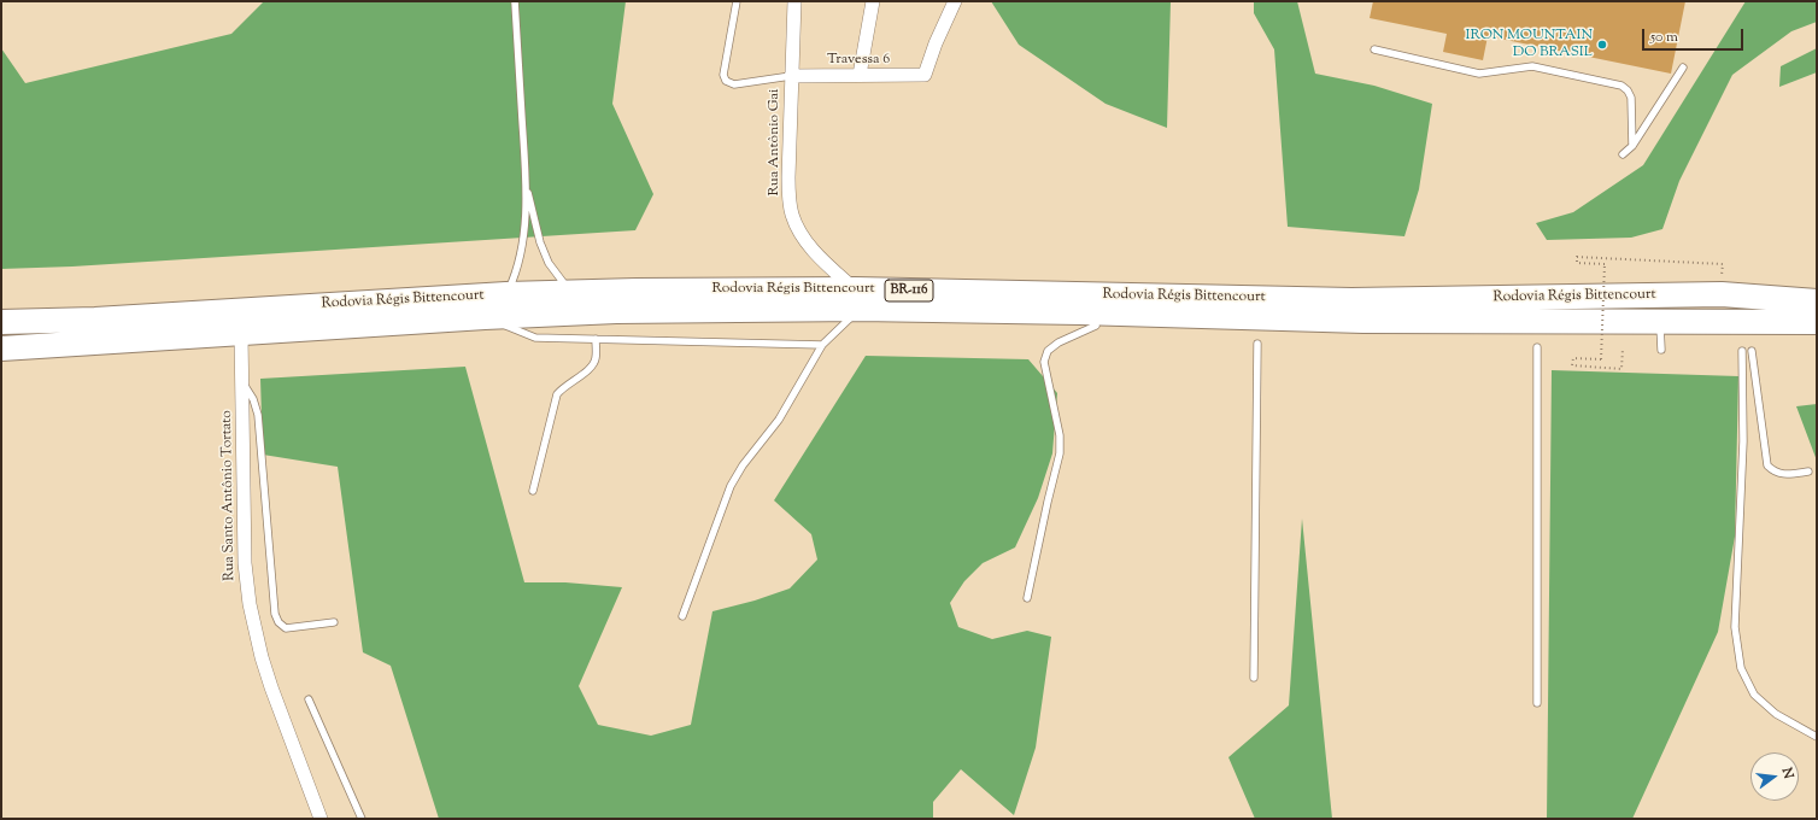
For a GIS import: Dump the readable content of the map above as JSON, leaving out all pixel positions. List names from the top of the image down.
{
  "streets": {
    "highway": ["Rodovia Régis Bittencourt", "BR-116"],
    "street": ["Travessa 6", "Rua Antônio Gai", "Rua Santo Antônio Tortato"]
  },
  "crossings": [
    ["Travessa 6", "Rua Antônio Gai"],
    ["Rua Antônio Gai", "Rodovia Régis Bittencourt"],
    ["Rodovia Régis Bittencourt", "Rua Santo Antônio Tortato"]
  ],
  "places": ["IRON MOUNTAIN DO BRASIL"],
  "scale_bar": "50 m",
  "north": "right"
}
